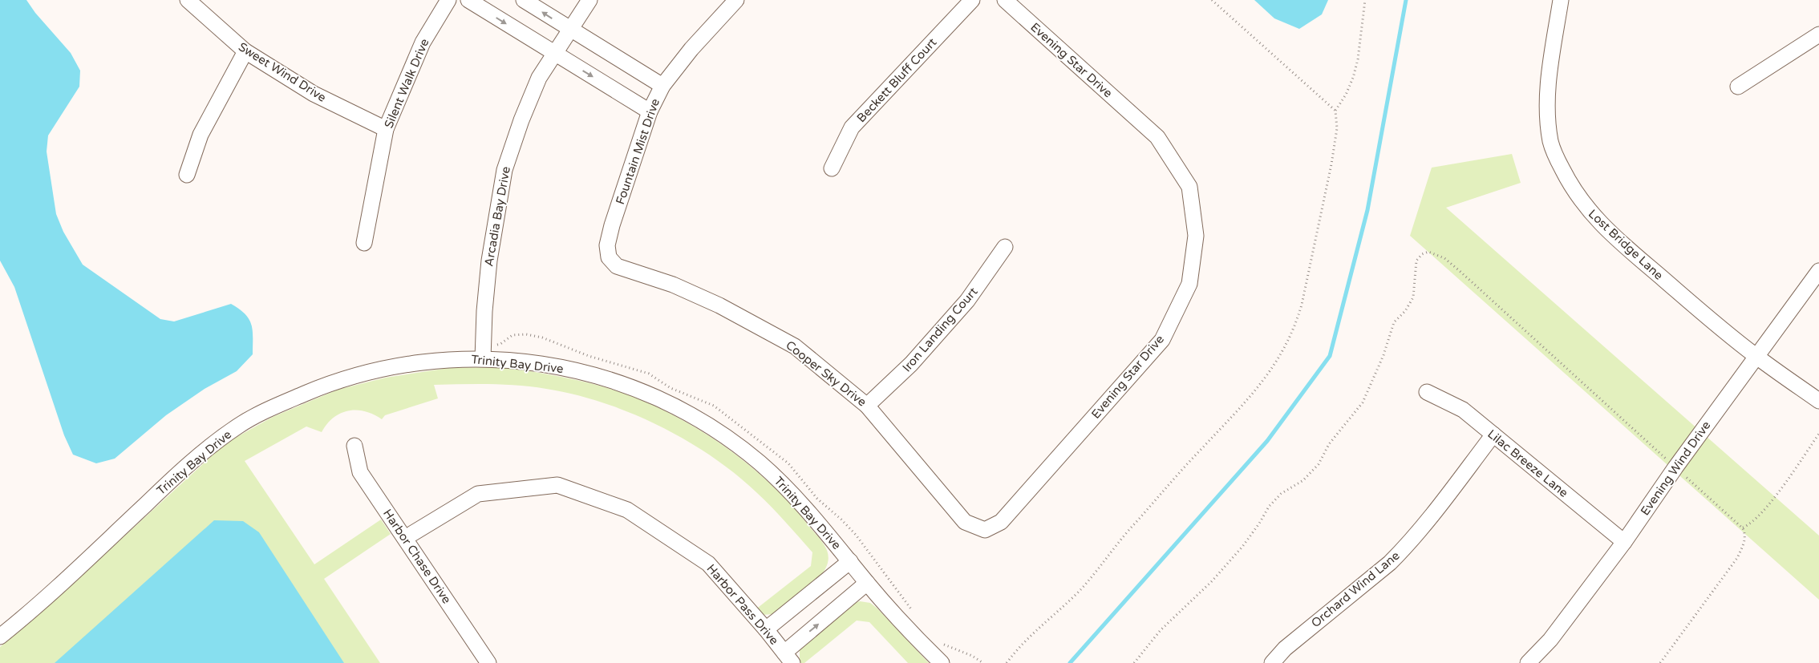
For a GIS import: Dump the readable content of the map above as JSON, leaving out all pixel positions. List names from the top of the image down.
{
  "streets": {
    "street": [
      "Evening Star Drive",
      "Sweet Wind Drive",
      "Beckett Bluff Court",
      "Silent Walk Drive",
      "Fountain Mist Drive",
      "Arcadia Bay Drive",
      "Lost Bridge Lane",
      "Iron Landing Court",
      "Trinity Bay Drive",
      "Cooper Sky Drive",
      "Lilac Breeze Lane",
      "Evening Wind Drive",
      "Harbor Chase Drive",
      "Orchard Wind Lane",
      "Harbor Pass Drive"
    ]
  },
  "crossings": [
    ["Evening Star Drive", "Cooper Sky Drive"],
    ["Sweet Wind Drive", "Silent Walk Drive"],
    ["Fountain Mist Drive", "Cooper Sky Drive"],
    ["Arcadia Bay Drive", "Trinity Bay Drive"],
    ["Lost Bridge Lane", "Evening Wind Drive"],
    ["Iron Landing Court", "Cooper Sky Drive"],
    ["Lilac Breeze Lane", "Evening Wind Drive"],
    ["Lilac Breeze Lane", "Orchard Wind Lane"],
    ["Harbor Chase Drive", "Harbor Pass Drive"]
  ]
}
